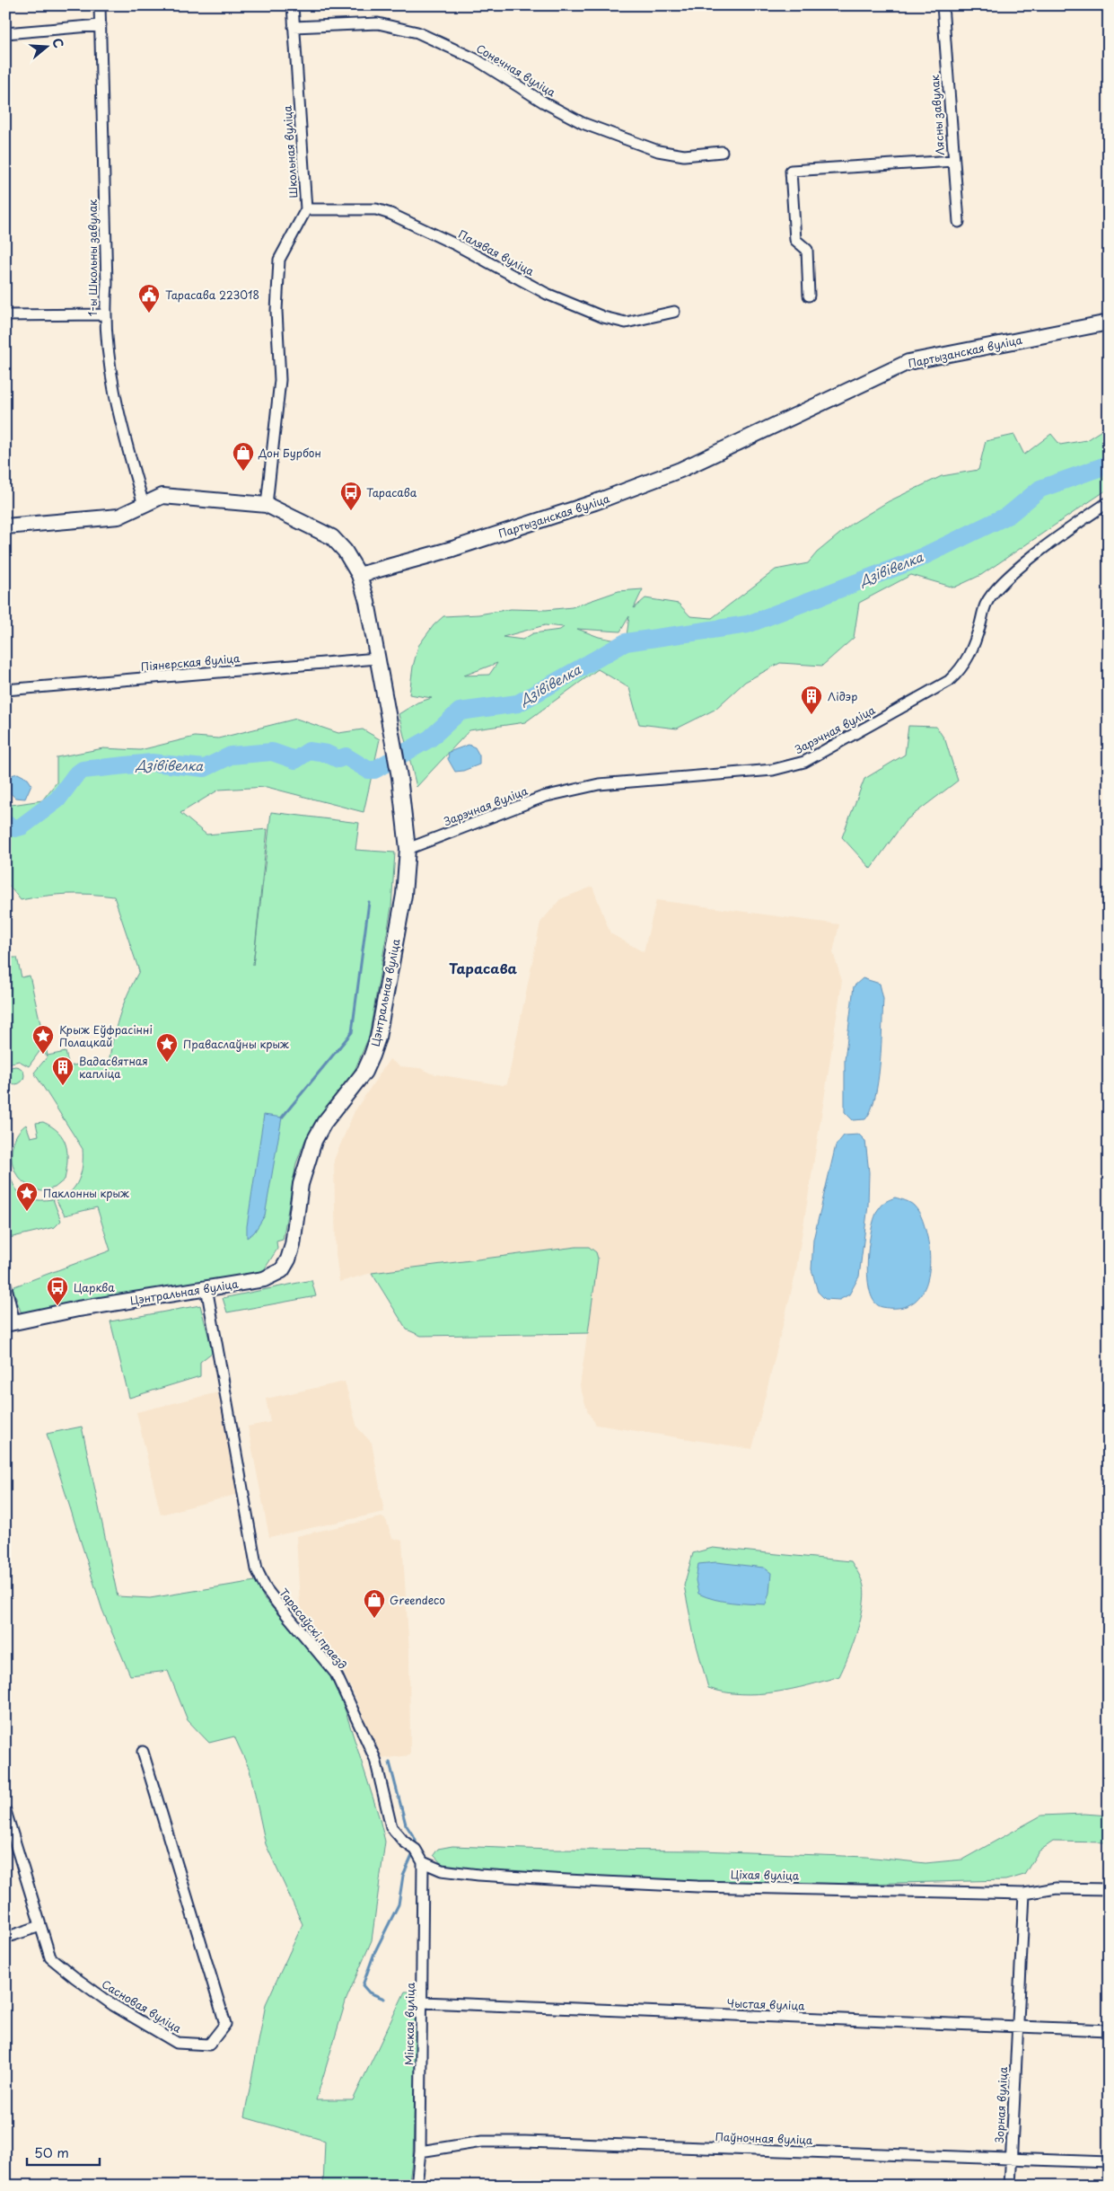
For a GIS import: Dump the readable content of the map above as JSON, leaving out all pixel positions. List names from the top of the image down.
{
  "streets": {
    "street": [
      "Сонечная вуліца",
      "Лясны завулак",
      "Школьная вуліца",
      "Палявая вуліца",
      "1-ы Школьны завулак",
      "Партызанская вуліца",
      "Піянерская вуліца",
      "Зарэчная вуліца",
      "Цэнтральная вуліца",
      "Тарасаўскі праезд",
      "Ціхая вуліца",
      "Чыстая вуліца",
      "Сасновая вуліца",
      "Мінская вуліца",
      "Зорная вуліца",
      "Паўночная вуліца"
    ]
  },
  "crossings": [
    ["Сонечная вуліца", "Школьная вуліца"],
    ["Школьная вуліца", "Палявая вуліца"],
    ["Партызанская вуліца", "Цэнтральная вуліца"],
    ["Піянерская вуліца", "Цэнтральная вуліца"],
    ["Зарэчная вуліца", "Цэнтральная вуліца"],
    ["Цэнтральная вуліца", "Тарасаўскі праезд"],
    ["Тарасаўскі праезд", "Ціхая вуліца"],
    ["Тарасаўскі праезд", "Мінская вуліца"],
    ["Ціхая вуліца", "Мінская вуліца"],
    ["Ціхая вуліца", "Зорная вуліца"],
    ["Чыстая вуліца", "Мінская вуліца"],
    ["Чыстая вуліца", "Зорная вуліца"],
    ["Мінская вуліца", "Паўночная вуліца"],
    ["Зорная вуліца", "Паўночная вуліца"]
  ],
  "districts": ["Тарасава"],
  "water": ["Дзівівелка"],
  "places": {
    "public building": ["Тарасава 223018"],
    "shop": ["Дон Бурбон", "Greendeco"],
    "bus stop": ["Тарасава", "Царква"],
    "building": ["Лідэр", "Вадасвятная капліца"],
    "place": ["Крыж Еўфрасінні Полацкай", "Праваслаўны крыж", "Паклонны крыж"]
  },
  "scale_bar": "50 m",
  "north": "right"
}
